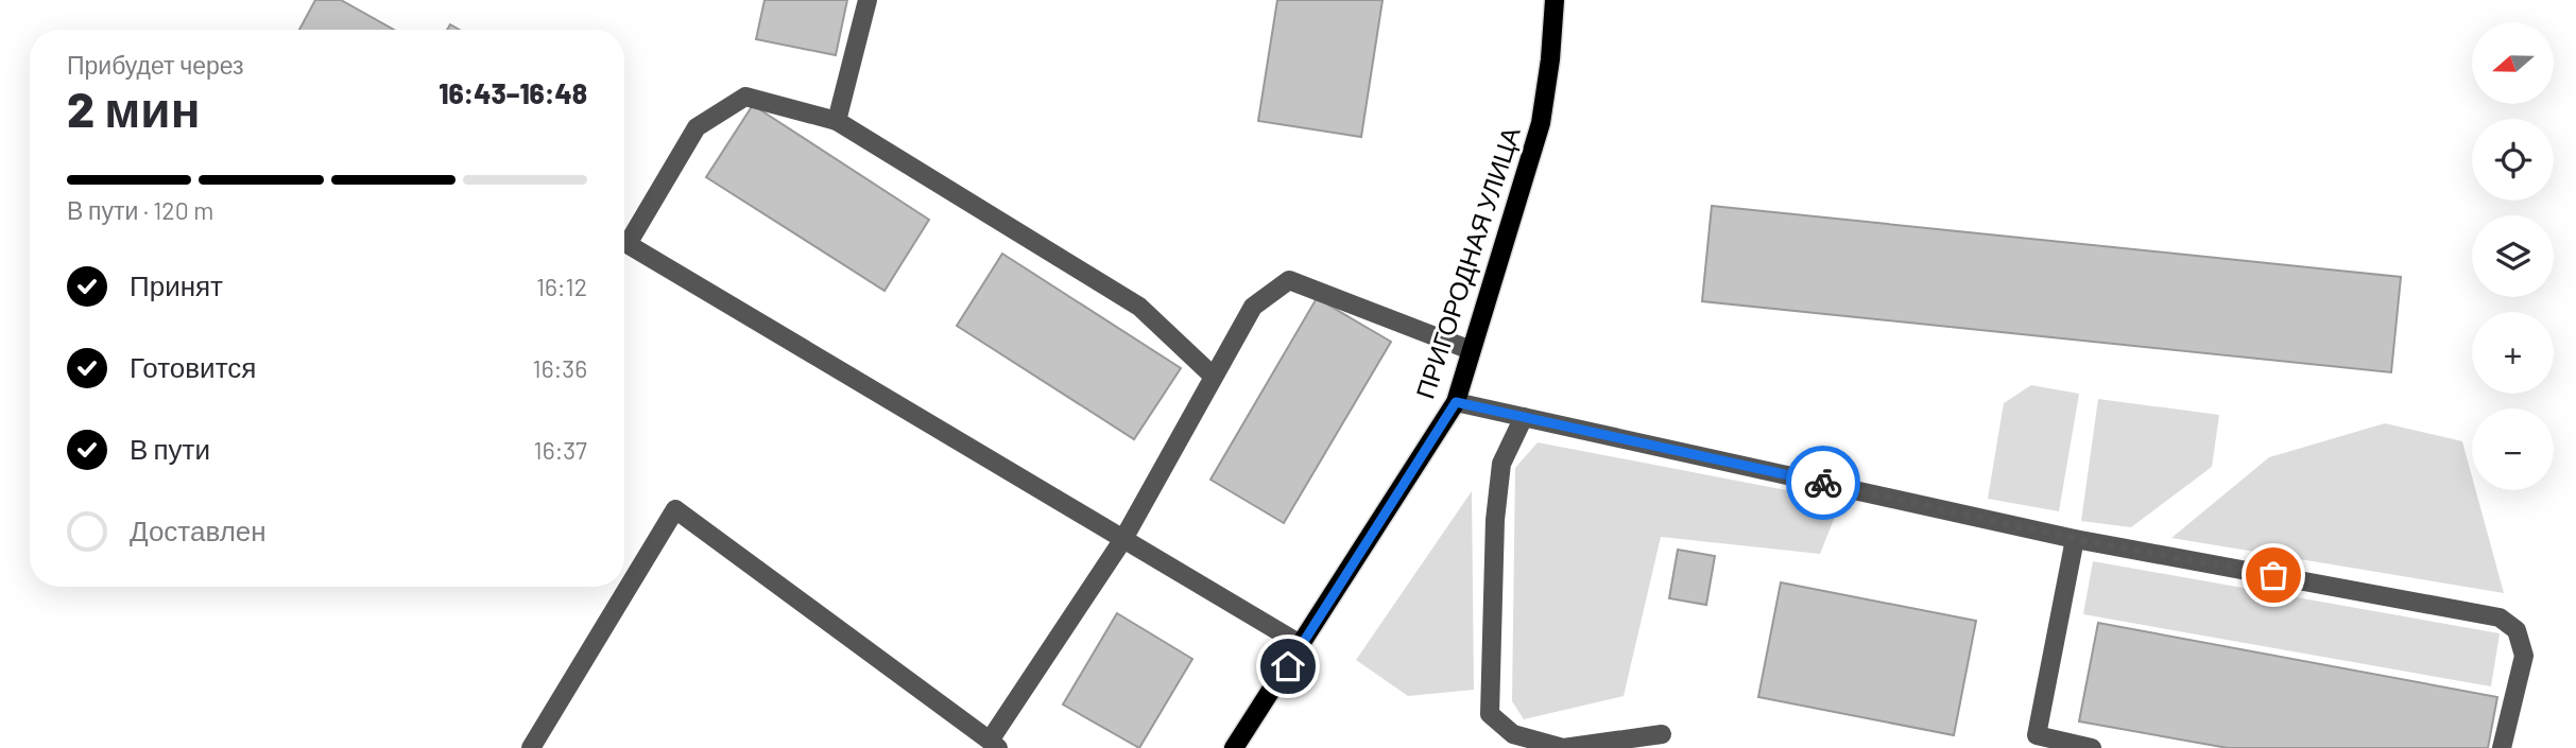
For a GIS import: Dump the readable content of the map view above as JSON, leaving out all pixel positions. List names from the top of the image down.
{
  "streets": {
    "main road": ["ПРИГОРОДНАЯ УЛИЦА"]
  },
  "north": "left",
  "page": {
    "map_buttons": ["+", "−"],
    "heading": ["2 мин", "Прибудет через", "16:43–16:48"],
    "bar": "В пути · 120 m",
    "list": [
      ["Принят", "16:12"],
      ["Готовится", "16:36"],
      ["В пути", "16:37"],
      "Доставлен"
    ]
  }
}
